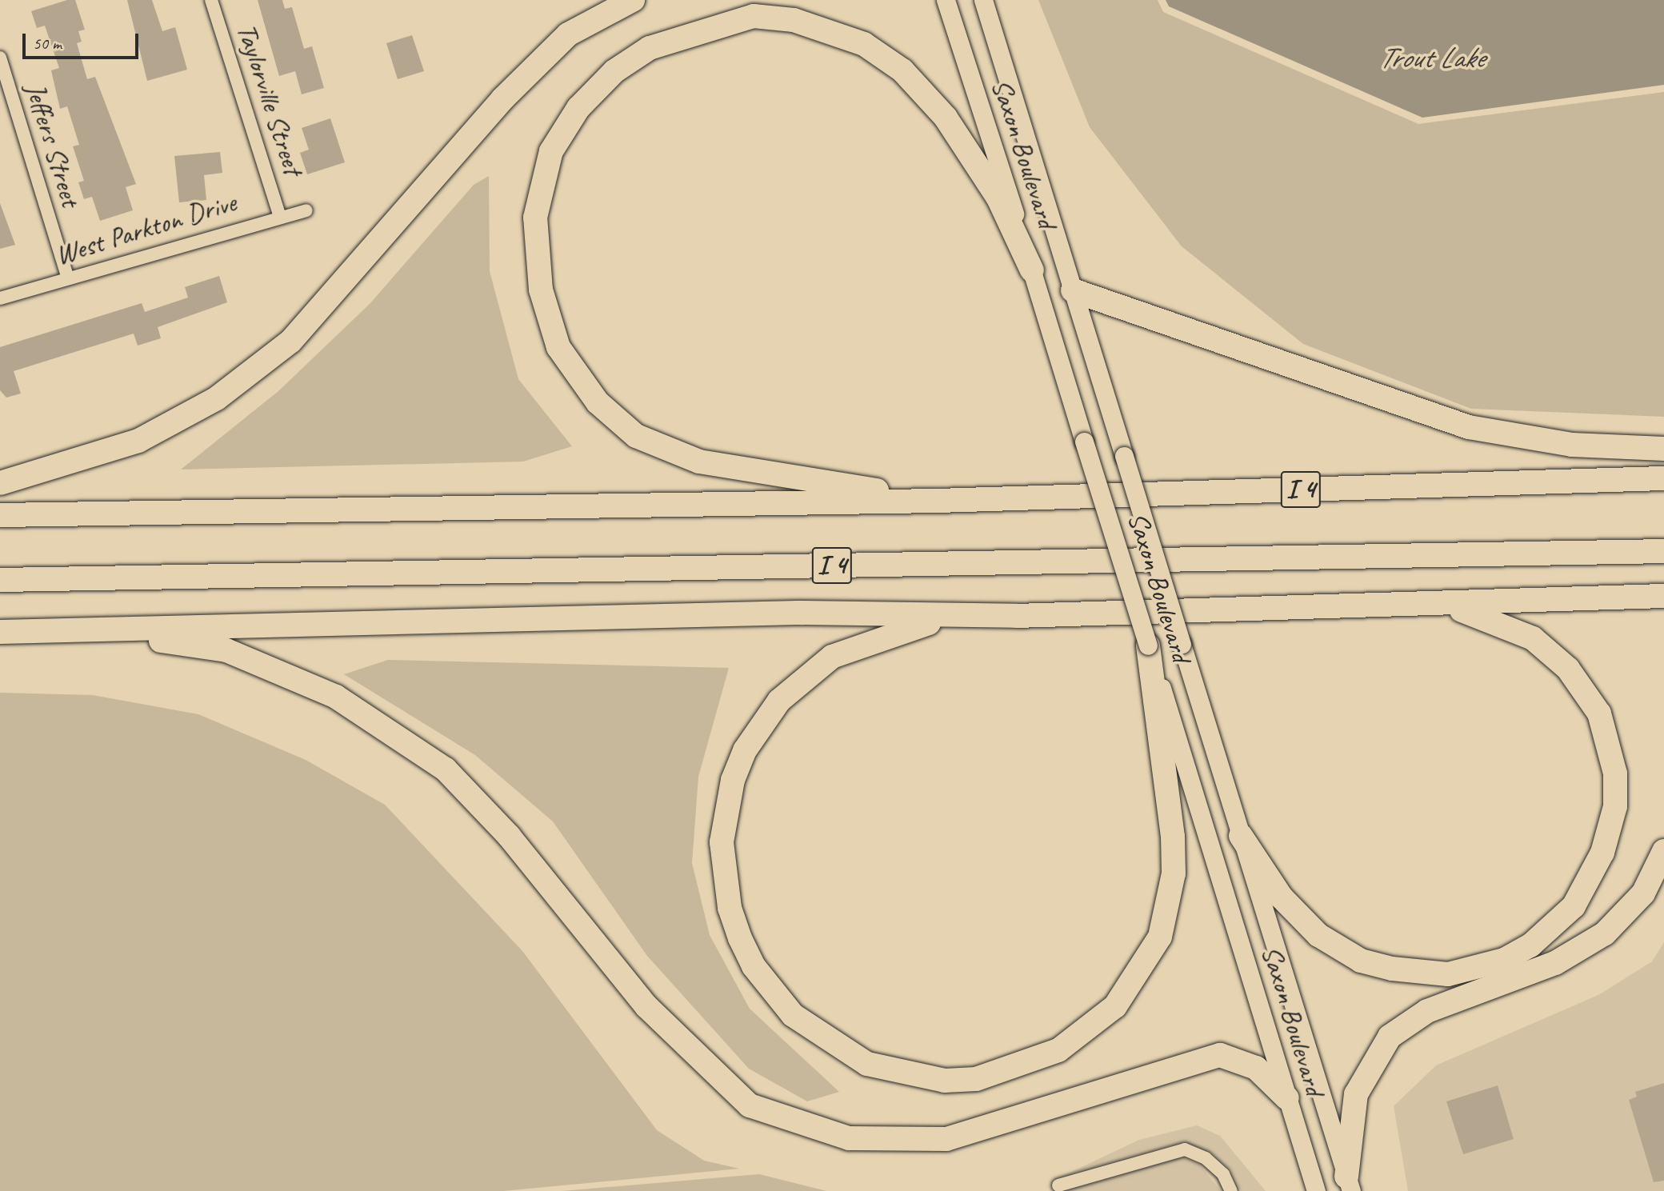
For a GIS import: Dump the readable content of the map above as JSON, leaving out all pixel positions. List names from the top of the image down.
{
  "streets": {
    "highway": ["I 4"],
    "main road": ["Saxon Boulevard"],
    "street": ["Taylorville Street", "Jeffers Street", "West Parkton Drive"]
  },
  "crossings": [
    ["Taylorville Street", "West Parkton Drive"],
    ["Jeffers Street", "West Parkton Drive"]
  ],
  "water": ["Trout Lake"],
  "scale_bar": "50 m"
}
